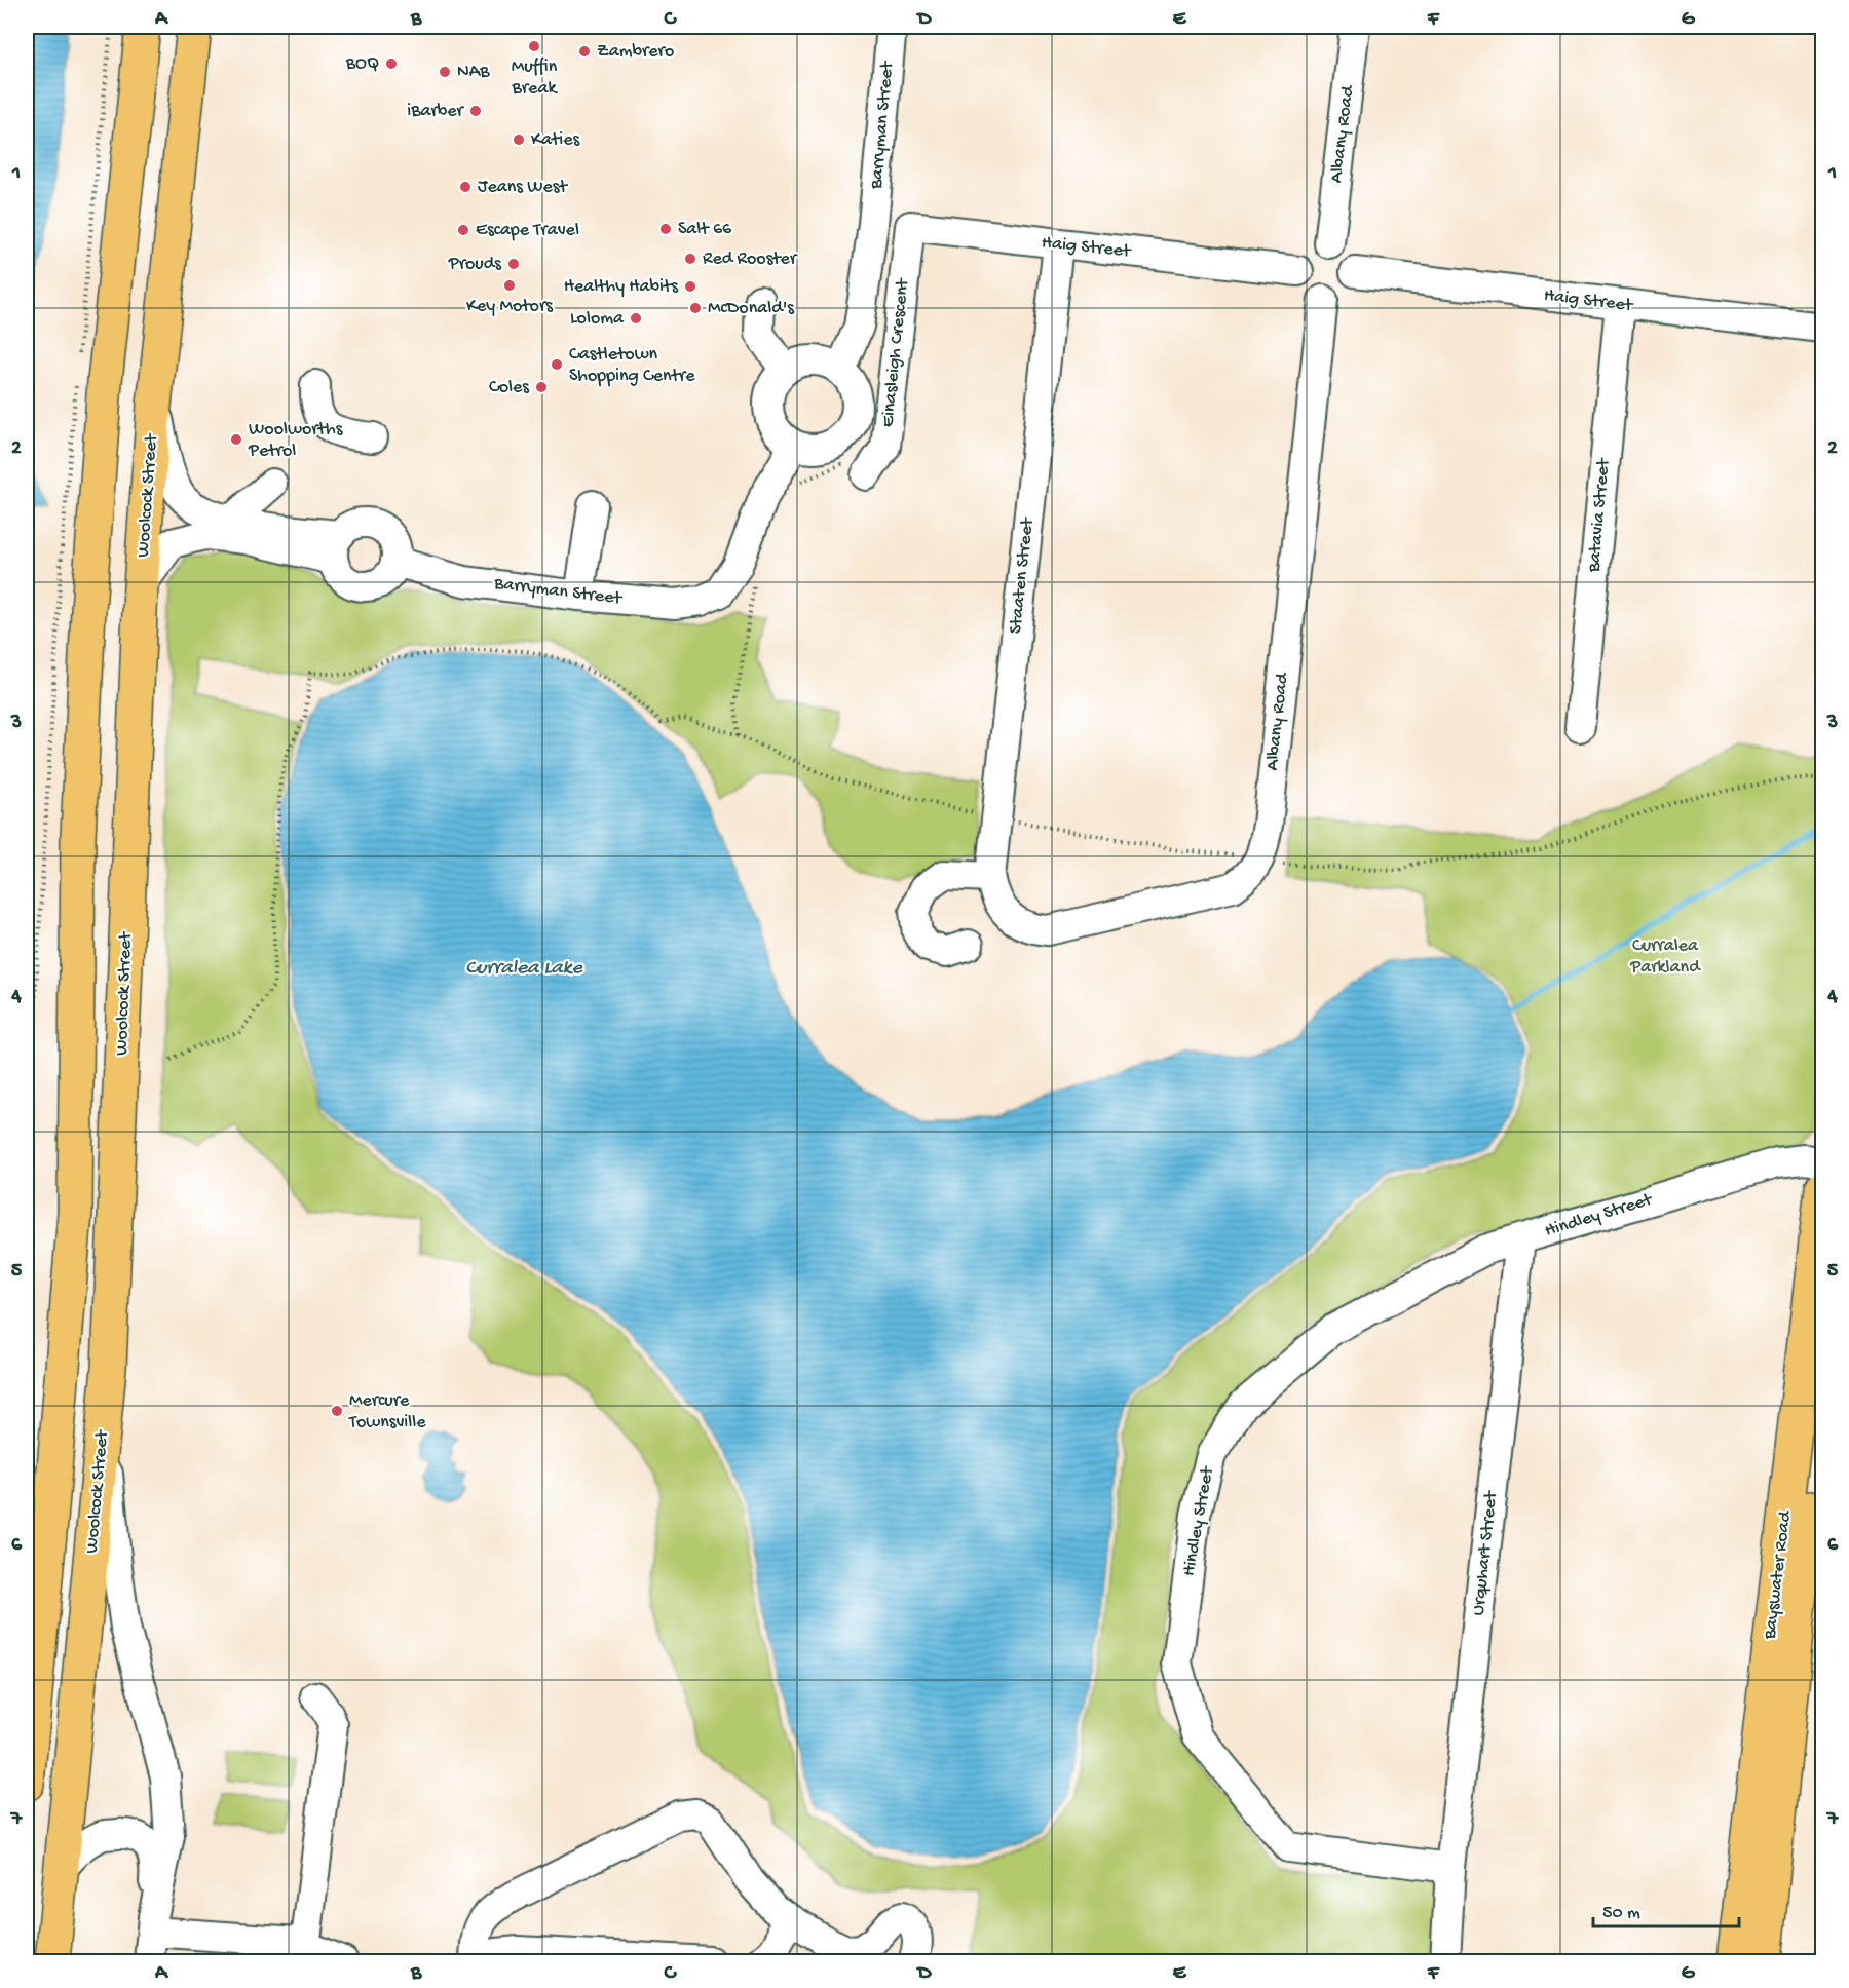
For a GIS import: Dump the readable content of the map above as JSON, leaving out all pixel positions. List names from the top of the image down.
{
  "streets": {
    "main road": ["Woolcock Street", "Bayswater Road"],
    "street": [
      "Barryman Street",
      "Albany Road",
      "Haig Street",
      "Einasleigh Crescent",
      "Batavia Street",
      "Staaten Street",
      "Hindley Street",
      "Urquhart Street"
    ]
  },
  "crossings": [
    ["Barryman Street", "Einasleigh Crescent"],
    ["Albany Road", "Haig Street"],
    ["Albany Road", "Staaten Street"],
    ["Haig Street", "Einasleigh Crescent"],
    ["Haig Street", "Batavia Street"],
    ["Haig Street", "Staaten Street"],
    ["Hindley Street", "Urquhart Street"]
  ],
  "water": ["Curralea Lake"],
  "parks": ["Curralea Parkland"],
  "places": [
    "Muffin Break",
    "Zambrero",
    "BOQ",
    "NAB",
    "iBarber",
    "Katies",
    "Jeans West",
    "Salt 66",
    "Escape Travel",
    "Red Rooster",
    "Prouds",
    "Key Motors",
    "Healthy Habits",
    "McDonald's",
    "Loloma",
    "Castletown Shopping Centre",
    "Coles",
    "Woolworths Petrol",
    "Mercure Townsville"
  ],
  "scale_bar": "50 m",
  "grid": {
    "columns": [
      "A",
      "B",
      "C",
      "D",
      "E",
      "F",
      "G"
    ],
    "rows": [
      "1",
      "2",
      "3",
      "4",
      "5",
      "6",
      "7"
    ]
  }
}
